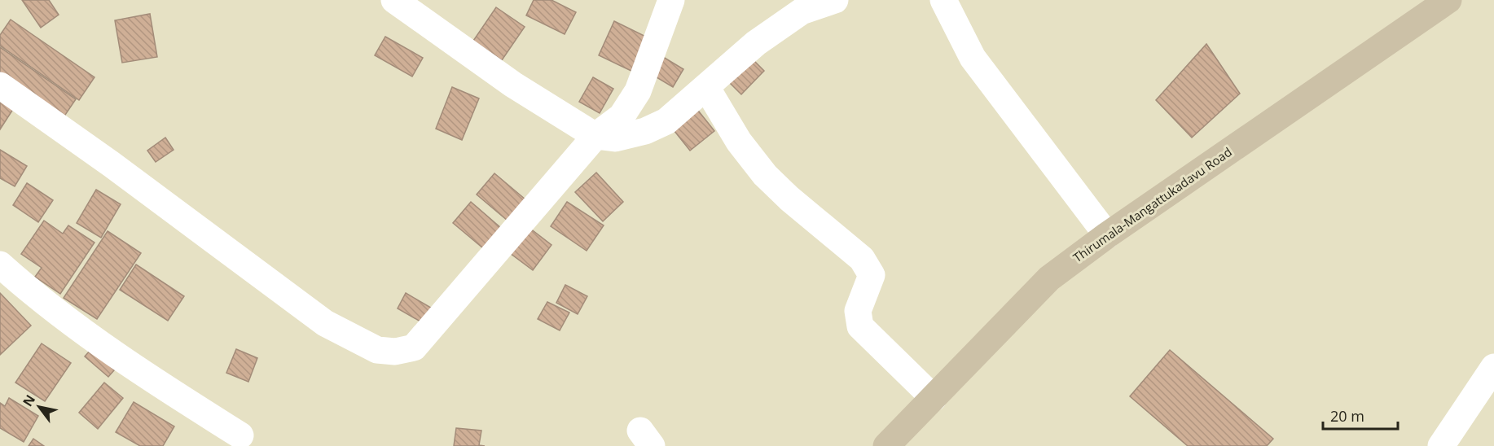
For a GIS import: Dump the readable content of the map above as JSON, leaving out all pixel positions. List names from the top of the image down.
{
  "streets": {
    "main road": ["Thirumala-Mangattukadavu Road"]
  },
  "scale_bar": "20 m",
  "north": "top left"
}
